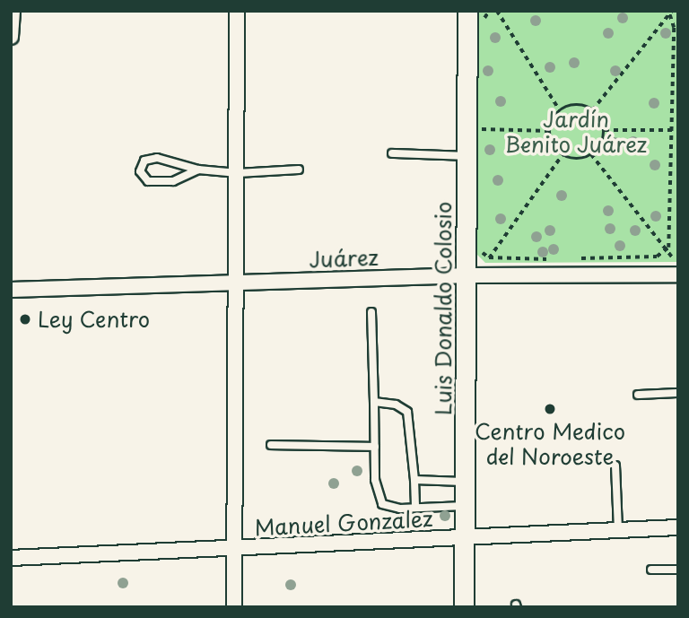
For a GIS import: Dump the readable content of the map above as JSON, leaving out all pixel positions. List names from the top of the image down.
{
  "streets": {
    "main road": ["Luis Donaldo Colosio"],
    "street": ["Juárez", "Manuel Gonzalez"]
  },
  "crossings": [
    ["Juárez", "Luis Donaldo Colosio"],
    ["Luis Donaldo Colosio", "Manuel Gonzalez"]
  ],
  "parks": ["Jardín Benito Juárez"],
  "places": ["Ley Centro", "Centro Medico del Noroeste"]
}
